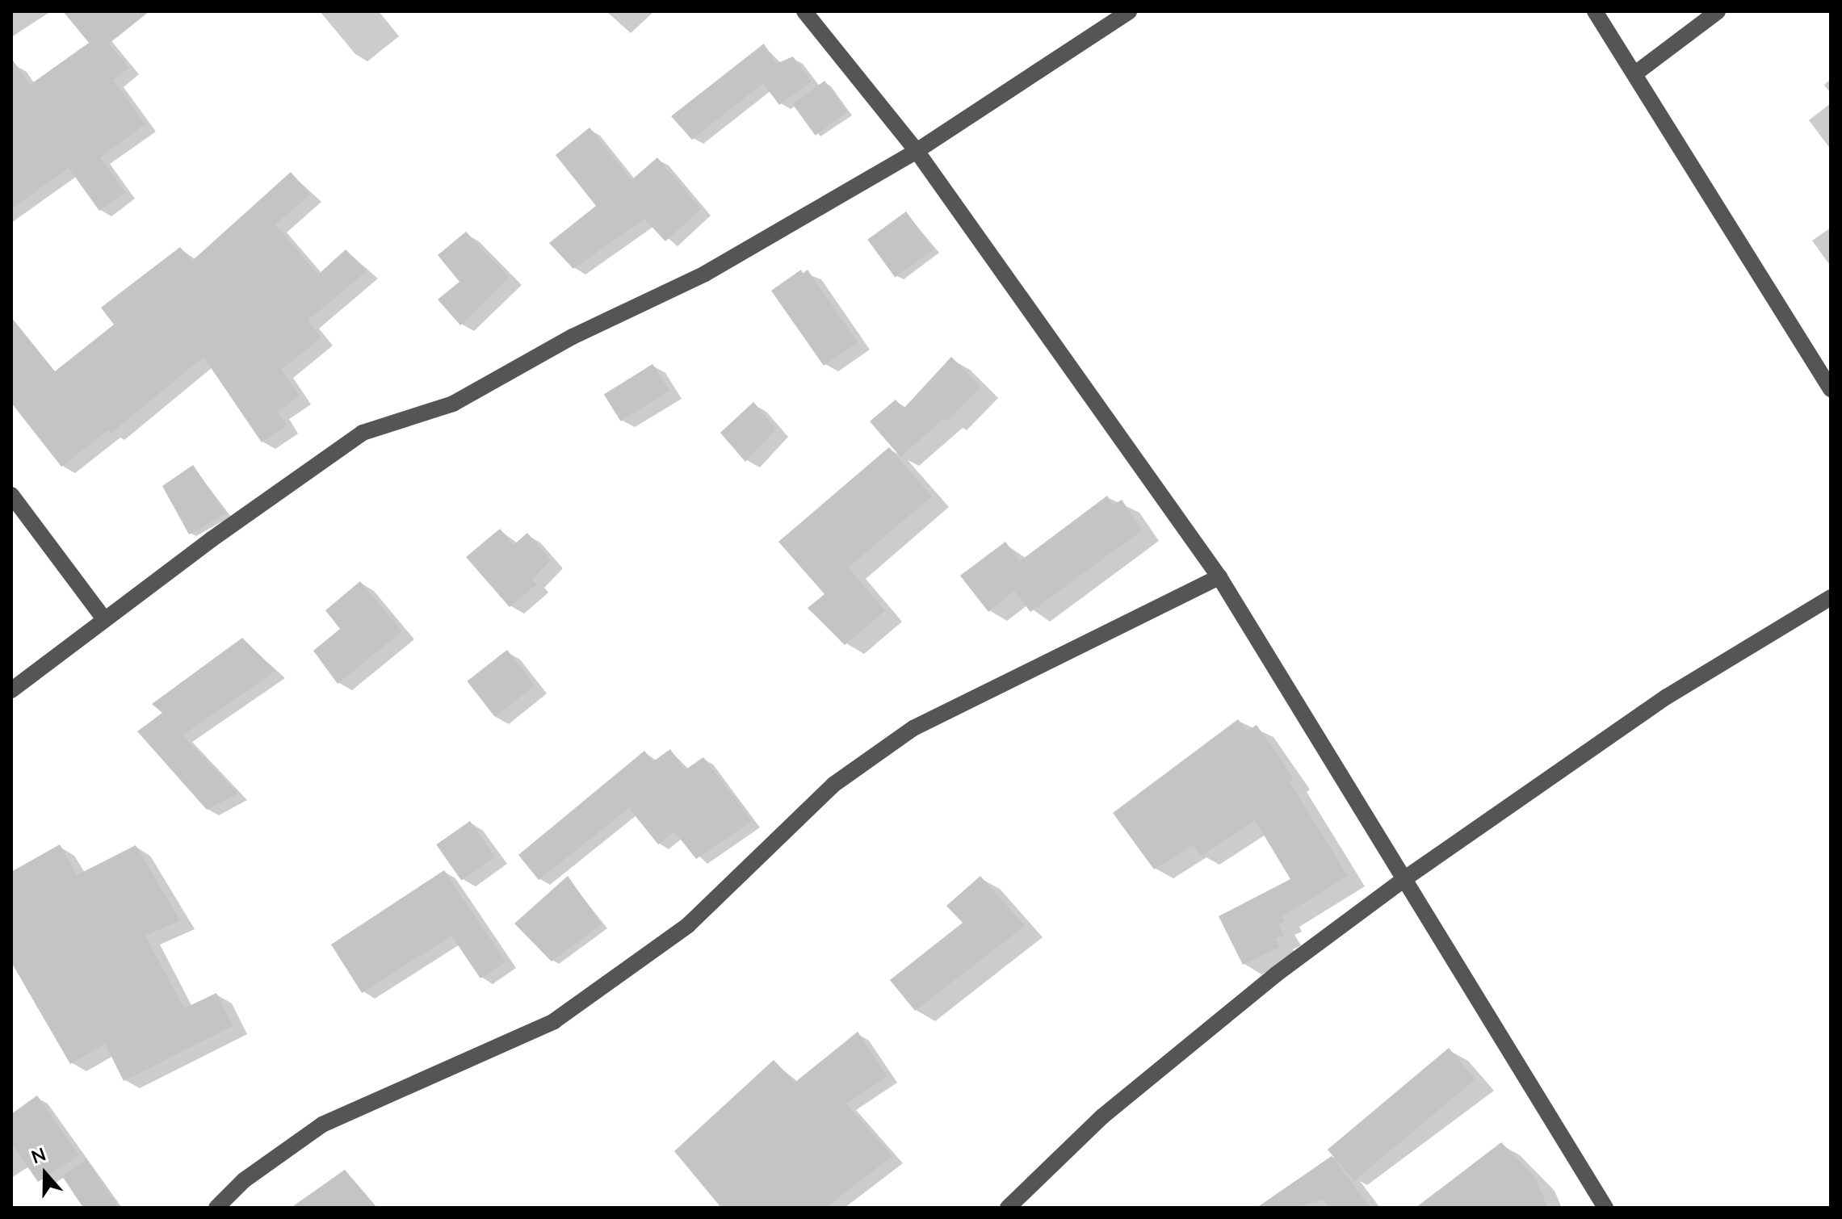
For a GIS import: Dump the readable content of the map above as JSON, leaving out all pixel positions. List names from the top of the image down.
{
  "north": "top"
}
